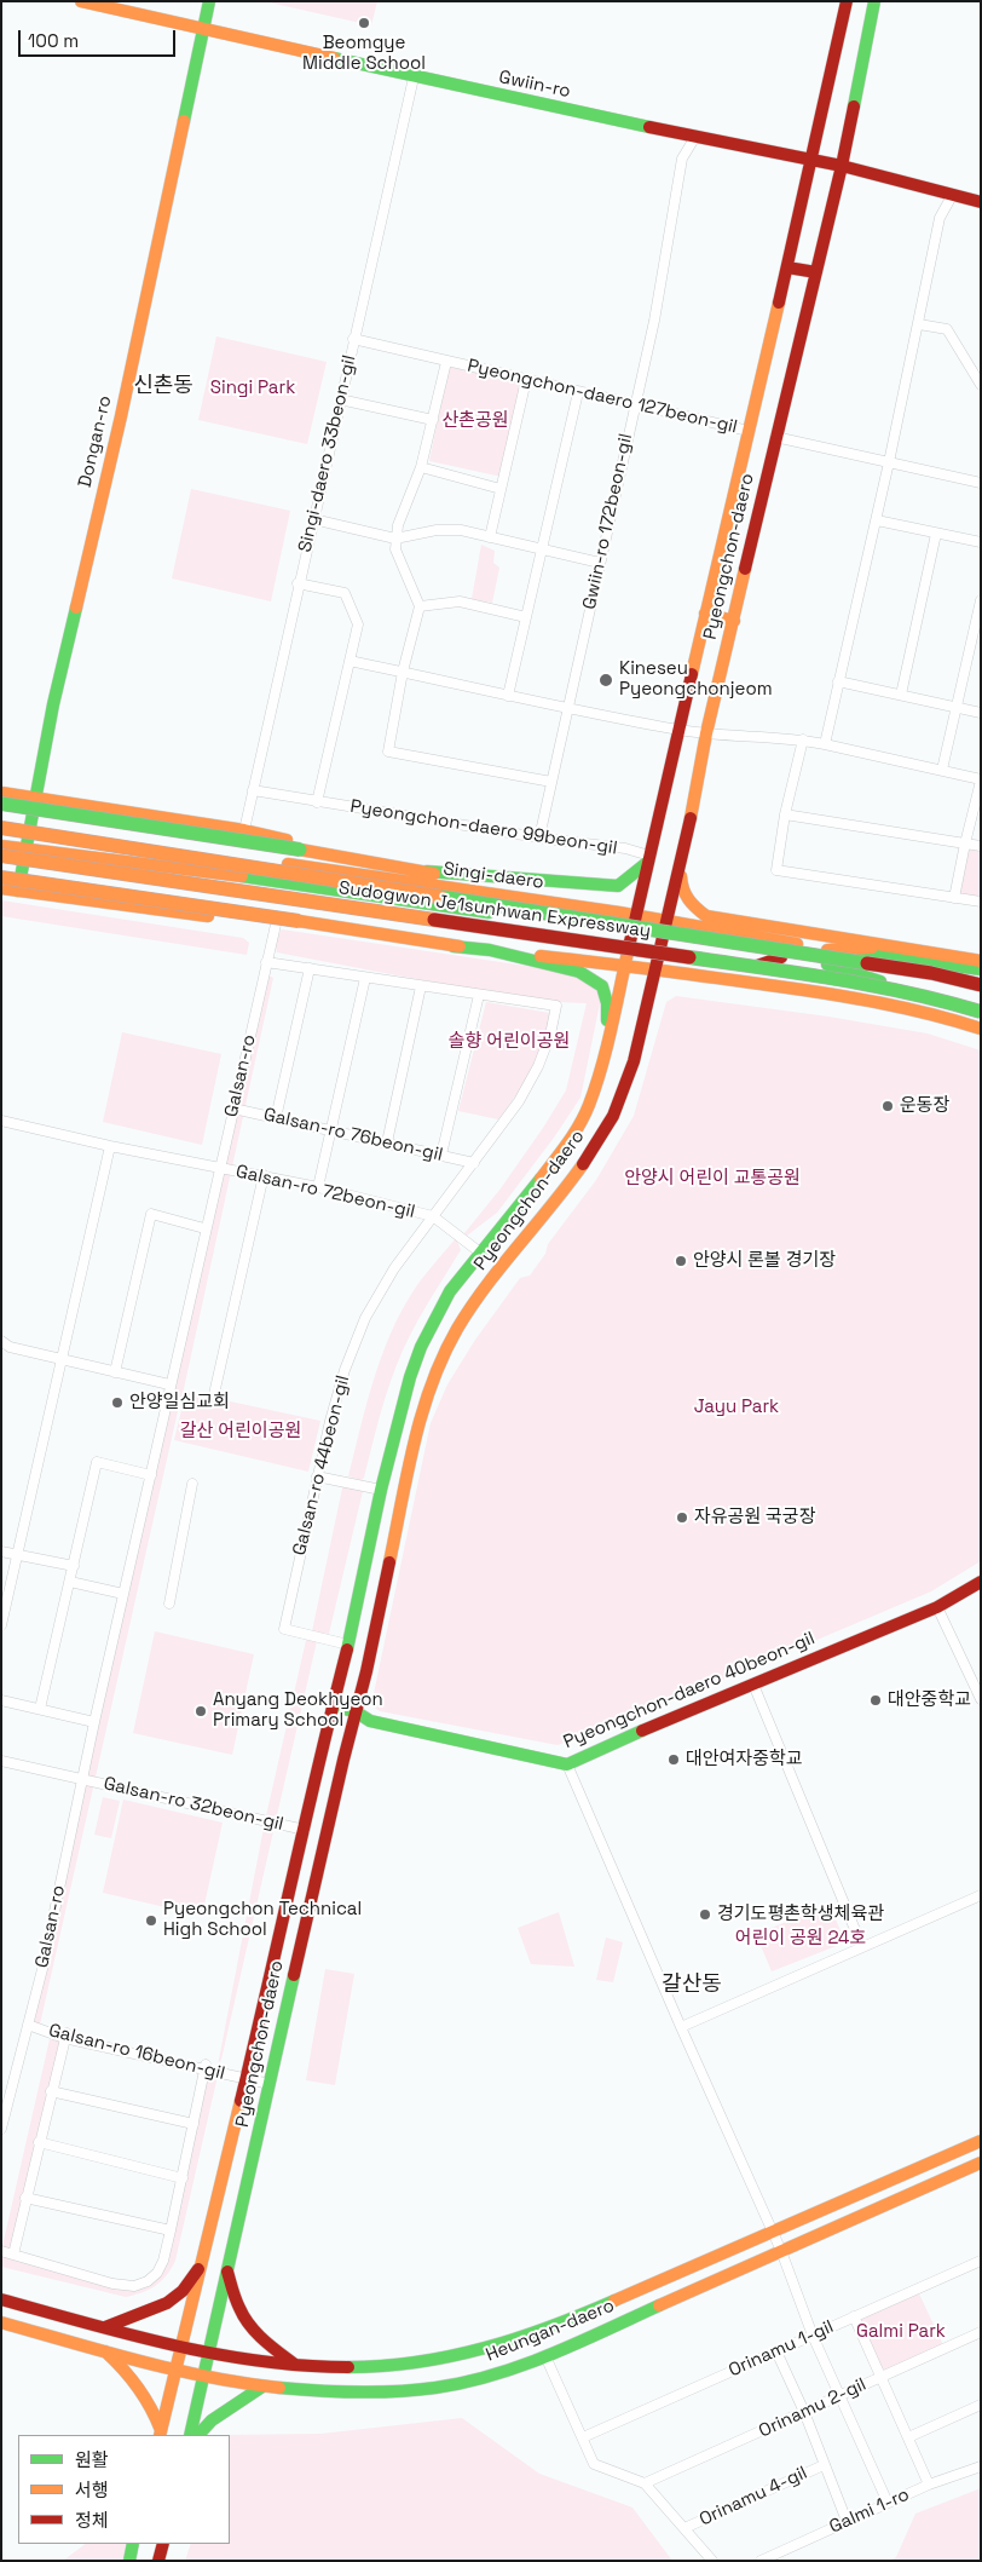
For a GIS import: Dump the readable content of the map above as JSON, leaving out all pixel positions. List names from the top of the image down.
{
  "streets": {
    "main road": [
      "Gwiin-ro",
      "Dongan-ro",
      "Pyeongchon-daero",
      "Singi-daero",
      "Sudogwon Je1sunhwan Expressway",
      "Pyeongchon-daero 40beon-gil",
      "Heungan-daero"
    ],
    "street": [
      "Pyeongchon-daero 127beon-gil",
      "Singi-daero 33beon-gil",
      "Gwiin-ro 172beon-gil",
      "Pyeongchon-daero 99beon-gil",
      "Galsan-ro",
      "Galsan-ro 76beon-gil",
      "Galsan-ro 72beon-gil",
      "Galsan-ro 44beon-gil",
      "Galsan-ro 32beon-gil",
      "Galsan-ro 16beon-gil",
      "Orinamu 1-gil",
      "Orinamu 2-gil",
      "Orinamu 4-gil",
      "Galmi 1-ro"
    ]
  },
  "crossings": [
    ["Gwiin-ro", "Dongan-ro"],
    ["Gwiin-ro", "Singi-daero 33beon-gil"],
    ["Gwiin-ro", "Gwiin-ro 172beon-gil"],
    ["Gwiin-ro", "Pyeongchon-daero"],
    ["Pyeongchon-daero 127beon-gil", "Gwiin-ro 172beon-gil"],
    ["Pyeongchon-daero 127beon-gil", "Pyeongchon-daero"],
    ["Dongan-ro", "Singi-daero"],
    ["Singi-daero 33beon-gil", "Pyeongchon-daero 99beon-gil"],
    ["Gwiin-ro 172beon-gil", "Pyeongchon-daero 99beon-gil"],
    ["Pyeongchon-daero", "Pyeongchon-daero 99beon-gil"],
    ["Pyeongchon-daero", "Singi-daero"],
    ["Pyeongchon-daero", "Galsan-ro 44beon-gil"],
    ["Pyeongchon-daero", "Pyeongchon-daero 40beon-gil"],
    ["Pyeongchon-daero", "Galsan-ro 32beon-gil"],
    ["Pyeongchon-daero", "Galsan-ro 16beon-gil"],
    ["Pyeongchon-daero", "Heungan-daero"],
    ["Singi-daero", "Sudogwon Je1sunhwan Expressway"],
    ["Galsan-ro", "Galsan-ro 76beon-gil"],
    ["Galsan-ro", "Galsan-ro 72beon-gil"],
    ["Galsan-ro", "Galsan-ro 32beon-gil"],
    ["Galsan-ro", "Galsan-ro 16beon-gil"],
    ["Galsan-ro 76beon-gil", "Galsan-ro 44beon-gil"],
    ["Galsan-ro 72beon-gil", "Galsan-ro 44beon-gil"]
  ],
  "districts": ["신촌동", "갈산동"],
  "parks": [
    "Singi Park",
    "산촌공원",
    "솔향 어린이공원",
    "안양시 어린이 교통공원",
    "Jayu Park",
    "갈산 어린이공원",
    "어린이 공원 24호",
    "Galmi Park"
  ],
  "places": [
    "Beomgye Middle School",
    "Kineseu Pyeongchonjeom",
    "운동장",
    "안양시 론볼 경기장",
    "안양일심교회",
    "자유공원 국궁장",
    "대안중학교",
    "Anyang Deokhyeon Primary School",
    "대안여자중학교",
    "경기도평촌학생체육관",
    "Pyeongchon Technical High School"
  ],
  "legend": ["원활", "서행", "정체"],
  "scale_bar": "100 m"
}
